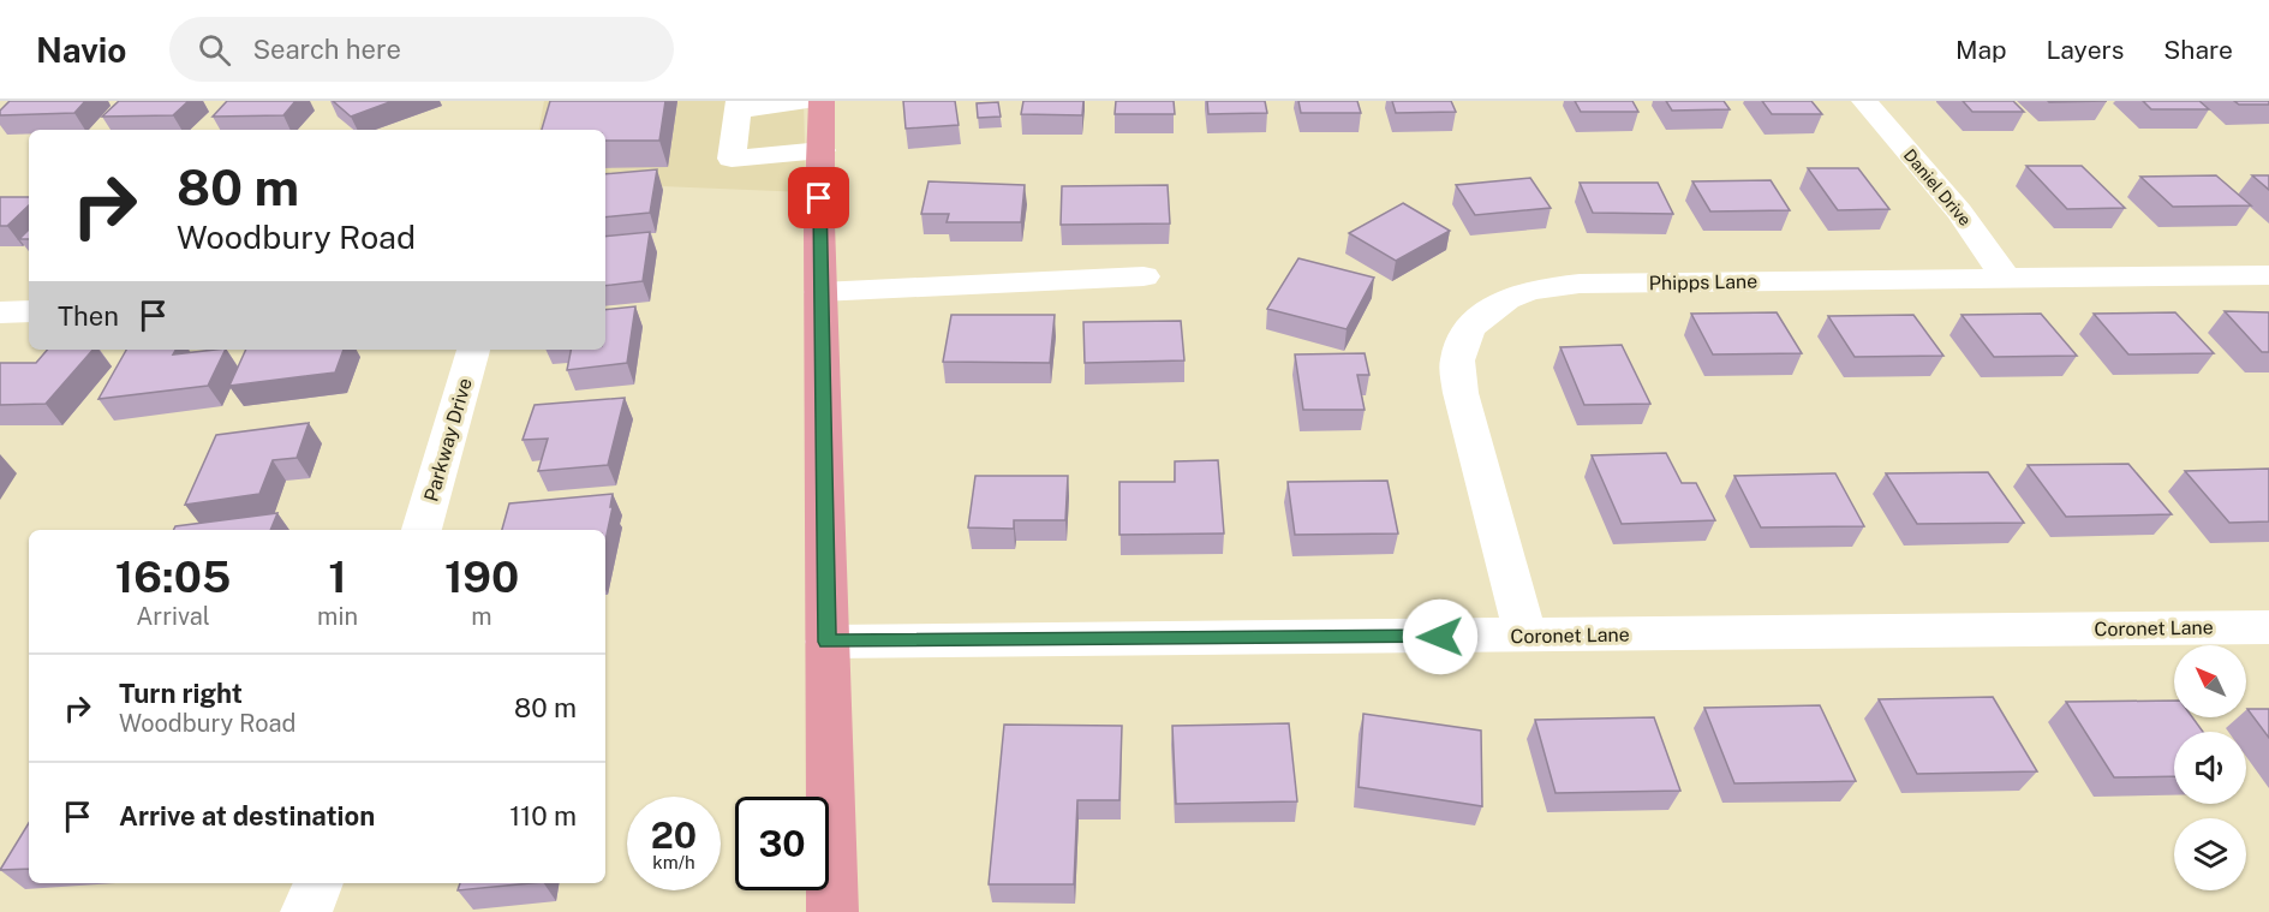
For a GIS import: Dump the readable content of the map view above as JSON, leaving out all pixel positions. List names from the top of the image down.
{
  "streets": {
    "street": [
      "Daniel Drive",
      "Phipps Lane",
      "Parkway Drive",
      "Coronet Lane"
    ]
  },
  "crossings": [
    ["Daniel Drive", "Phipps Lane"],
    ["Phipps Lane", "Coronet Lane"]
  ],
  "north": "top left",
  "page": {
    "header": "Navio",
    "search": "Search here",
    "nav": ["Map", "Layers", "Share"],
    "turn": ["80 m", "Woodbury Road"],
    "then": "Then",
    "eta": [
      "16:05",
      "Arrival",
      "1",
      "min",
      "190",
      "m"
    ],
    "list": [
      {
        "name": "Turn right",
        "note": "Woodbury Road",
        "value": "80 m"
      },
      {
        "name": "Arrive at destination",
        "value": "110 m"
      }
    ],
    "speed": "20 km/h",
    "limit": "30"
  }
}
